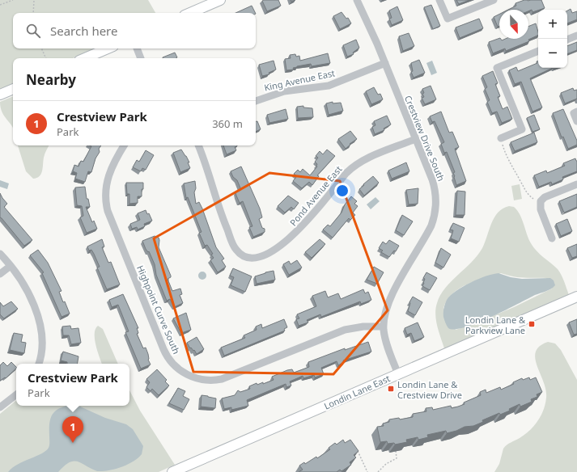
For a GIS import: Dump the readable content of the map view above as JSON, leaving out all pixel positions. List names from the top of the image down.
{
  "streets": {
    "street": [
      "King Avenue East",
      "Crestview Drive South",
      "Pond Avenue East",
      "Highpoint Curve South",
      "Londin Lane East"
    ]
  },
  "crossings": [
    ["King Avenue East", "Crestview Drive South"],
    ["Crestview Drive South", "Pond Avenue East"],
    ["Crestview Drive South", "Highpoint Curve South"],
    ["Crestview Drive South", "Londin Lane East"]
  ],
  "places": {
    "transit": ["Londin Lane & Parkview Lane", "Londin Lane & Crestview Drive"]
  },
  "north": "bottom",
  "page": {
    "map_buttons": ["+", "−"],
    "search": "Search here",
    "heading": "Nearby",
    "list": [
      {
        "mark": "1",
        "name": "Crestview Park",
        "note": "Park",
        "value": "360 m"
      }
    ],
    "popup": ["Crestview Park", "Park"],
    "pins": "1"
  }
}
